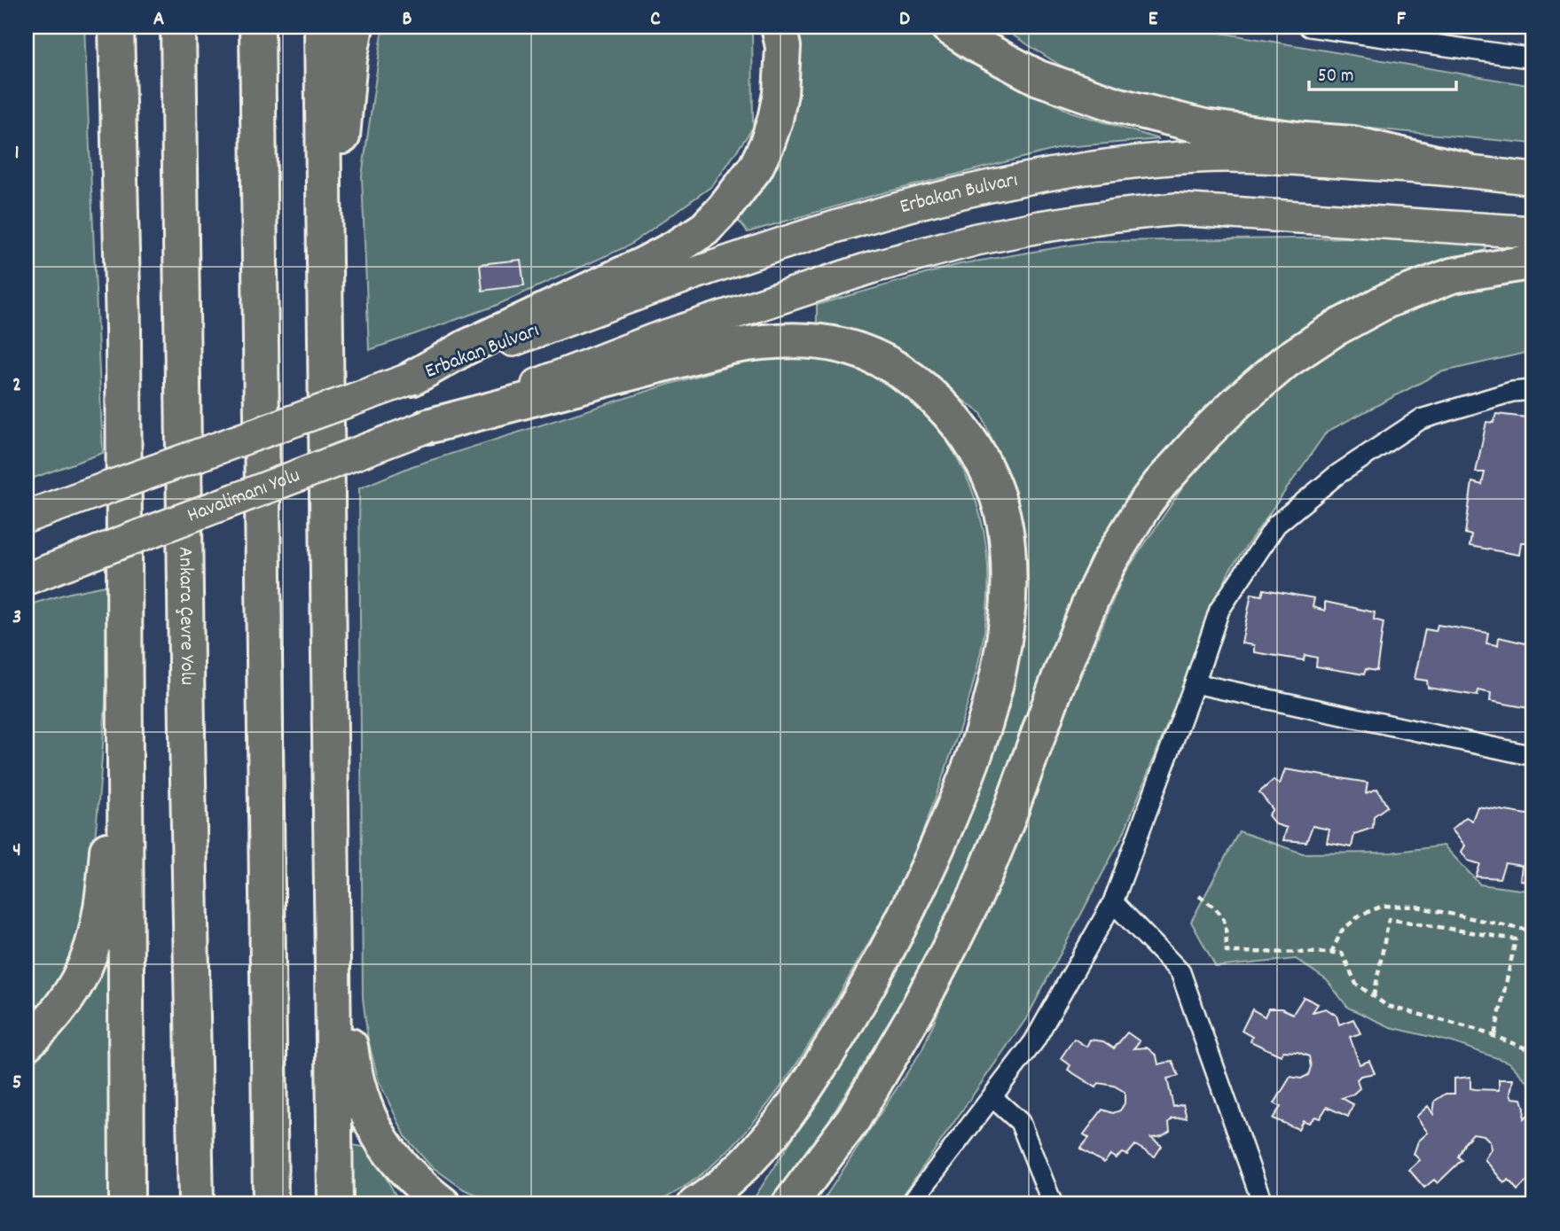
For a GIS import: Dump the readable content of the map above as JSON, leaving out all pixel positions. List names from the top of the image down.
{
  "streets": {
    "highway": ["Erbakan Bulvarı", "Havalimanı Yolu", "Ankara Çevre Yolu"]
  },
  "scale_bar": "50 m",
  "grid": {
    "columns": [
      "A",
      "B",
      "C",
      "D",
      "E",
      "F"
    ],
    "rows": [
      "1",
      "2",
      "3",
      "4",
      "5"
    ]
  }
}
